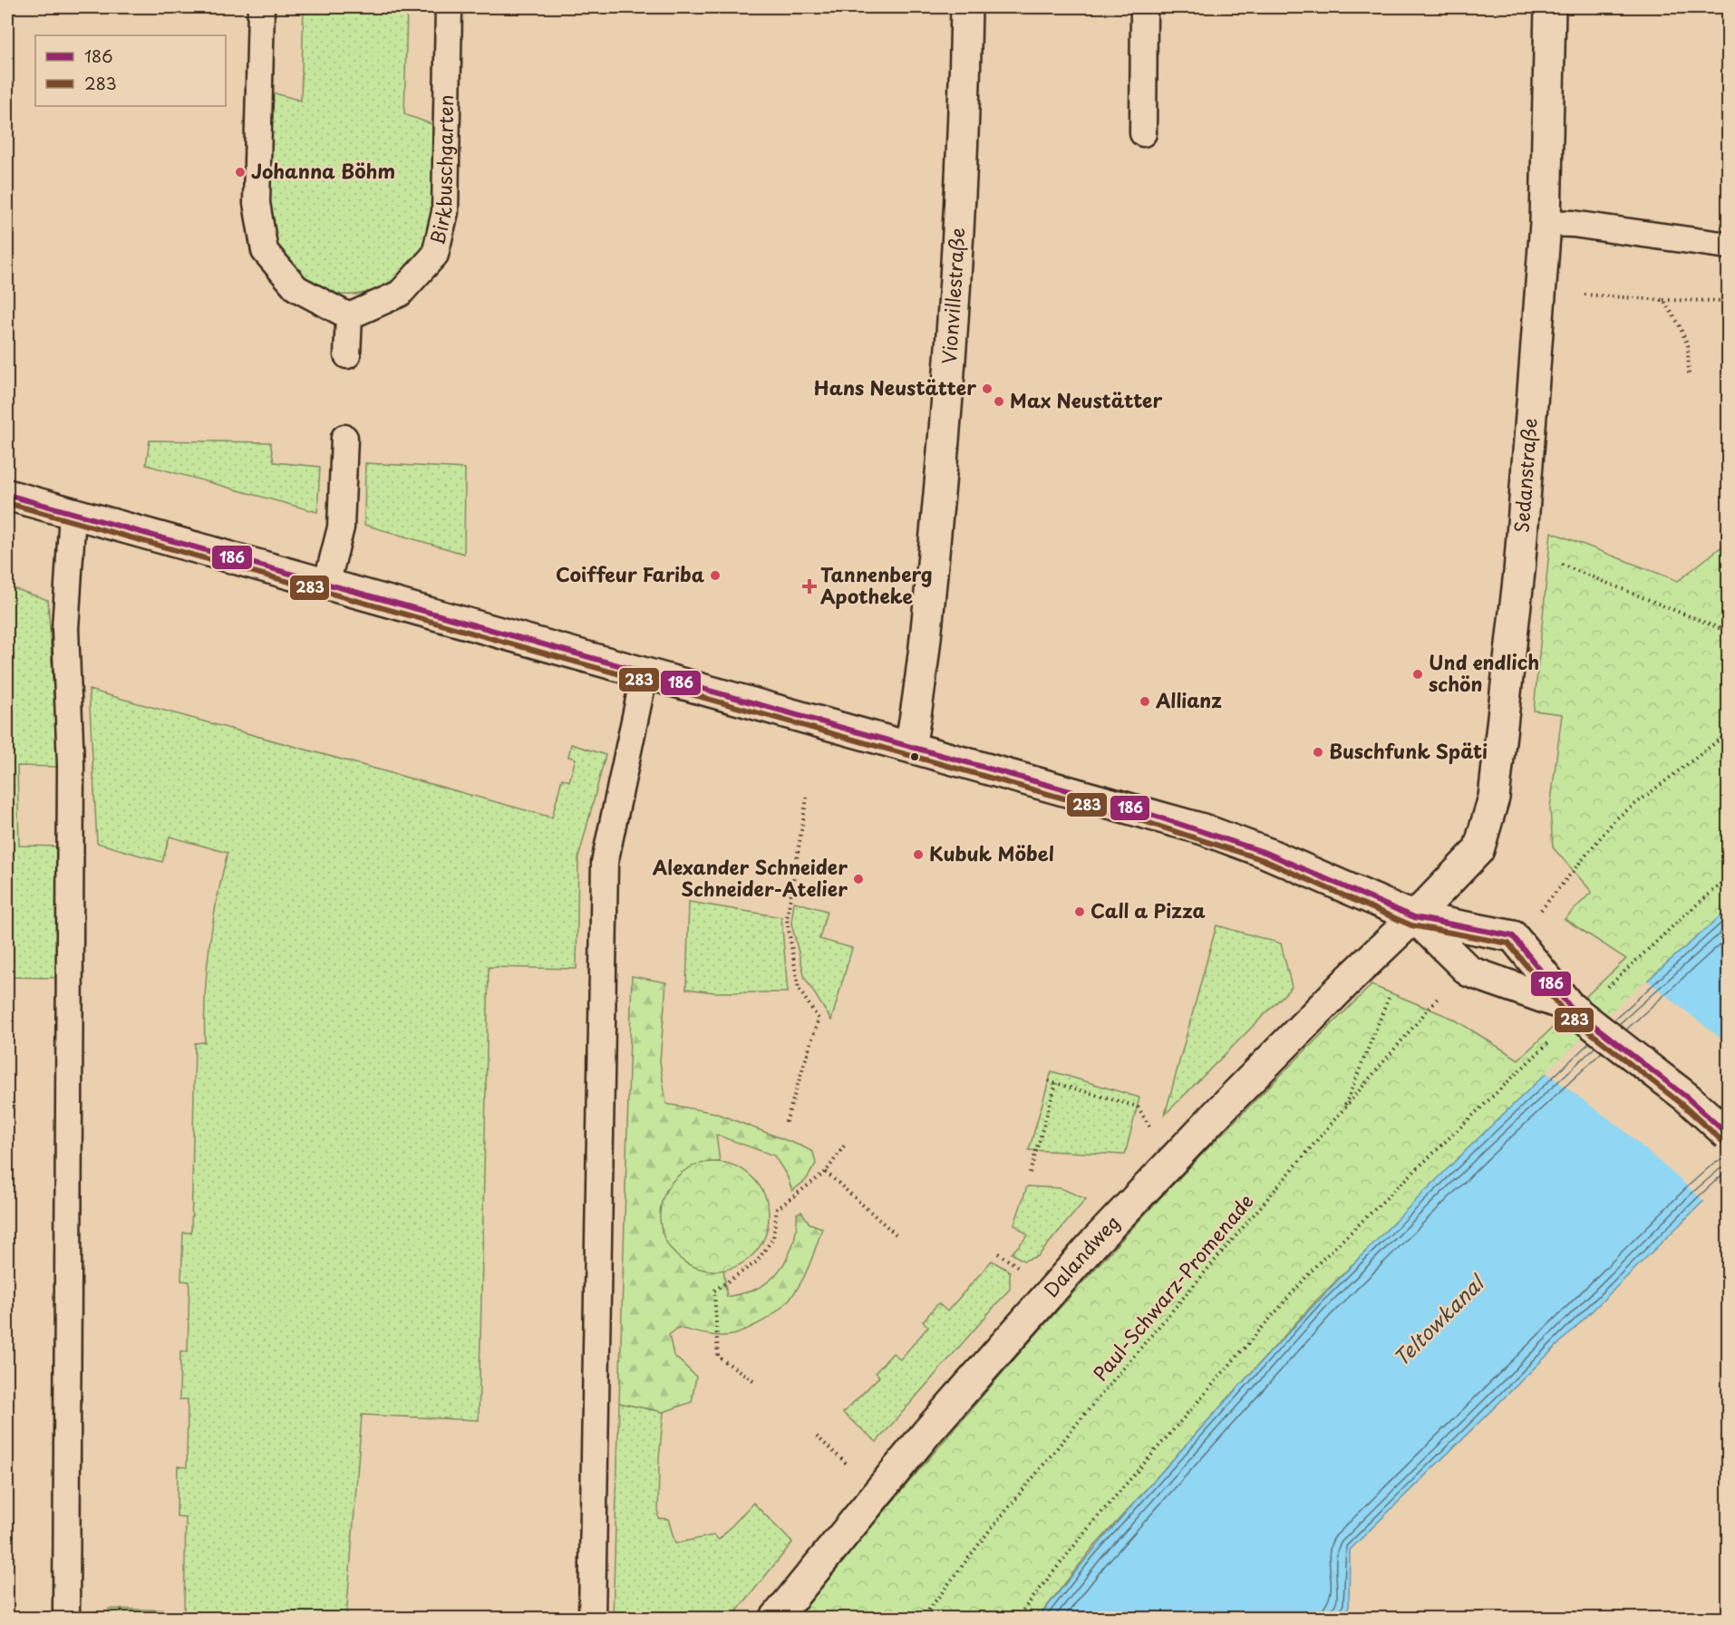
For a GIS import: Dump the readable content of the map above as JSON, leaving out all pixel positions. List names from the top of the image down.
{
  "streets": {
    "street": ["Vionvillestraße", "Sedanstraße", "Dalandweg"],
    "lane": ["Birkbuschgarten"],
    "path": ["Paul-Schwarz-Promenade"]
  },
  "crossings": [
    ["Sedanstraße", "Dalandweg"]
  ],
  "water": ["Teltowkanal"],
  "places": {
    "other": [
      "Johanna Böhm",
      "Hans Neustätter",
      "Max Neustätter",
      "Coiffeur Fariba",
      "Und endlich schön",
      "Allianz",
      "Buschfunk Späti",
      "Kubuk Möbel",
      "Alexander Schneider Schneider-Atelier",
      "Call a Pizza"
    ],
    "health": ["Tannenberg Apotheke"]
  },
  "lines": ["transit line 186", "transit line 283"],
  "legend": ["186", "283"]
}
